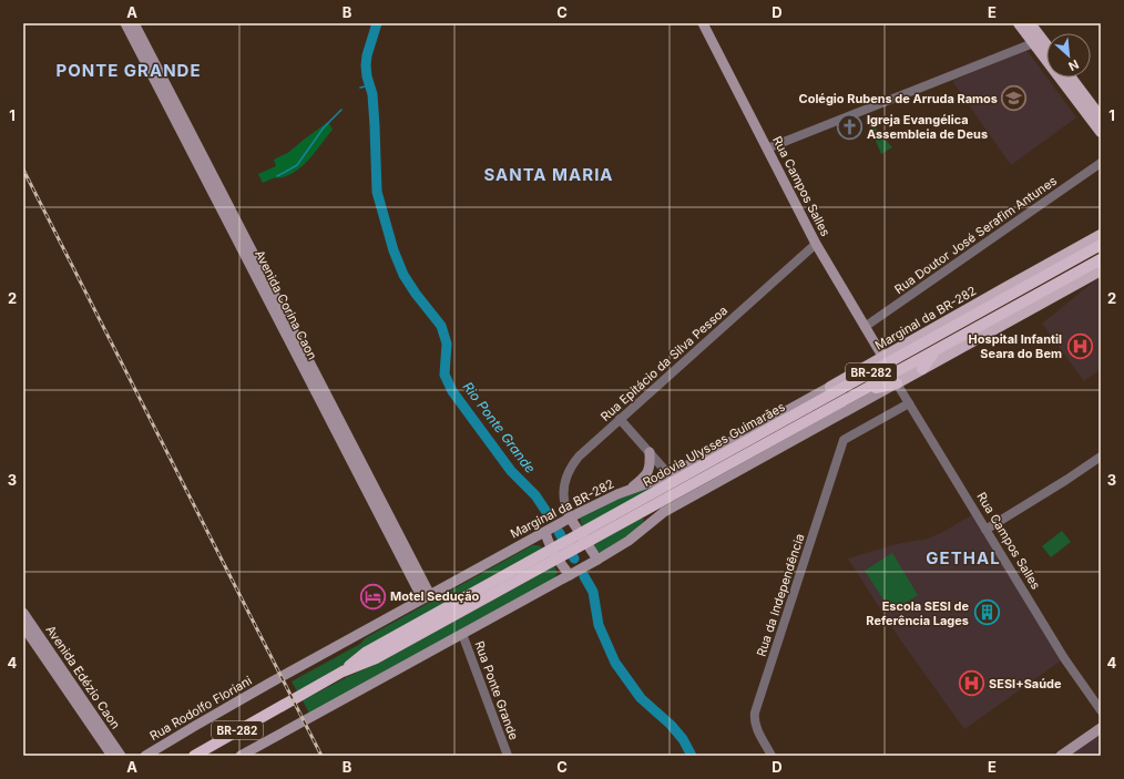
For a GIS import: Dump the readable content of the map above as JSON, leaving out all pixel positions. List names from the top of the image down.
{
  "streets": {
    "highway": ["BR-282", "Rodovia Ulysses Guimarães"],
    "main road": [
      "Rua Campos Salles",
      "Avenida Corina Caon",
      "Marginal da BR-282",
      "Avenida Edézio Caon",
      "Rua Rodolfo Floriani"
    ],
    "street": [
      "Rua Doutor José Serafim Antunes",
      "Rua Epitácio da Silva Pessoa",
      "Rua da Independência",
      "Rua Ponte Grande"
    ]
  },
  "crossings": [
    ["Rua Campos Salles", "Rua Doutor José Serafim Antunes"],
    ["Rua Campos Salles", "Marginal da BR-282"],
    ["Rua Campos Salles", "Rua Epitácio da Silva Pessoa"],
    ["Rua Campos Salles", "Rua da Independência"],
    ["Avenida Corina Caon", "Marginal da BR-282"],
    ["Marginal da BR-282", "Rua Epitácio da Silva Pessoa"],
    ["Marginal da BR-282", "Rua Rodolfo Floriani"]
  ],
  "districts": ["PONTE GRANDE", "SANTA MARIA", "GETHAL"],
  "water": ["Rio Ponte Grande"],
  "places": {
    "school or university": ["Colégio Rubens de Arruda Ramos"],
    "church": ["Igreja Evangélica Assembleia de Deus"],
    "hospital": ["Hospital Infantil Seara do Bem", "SESI+Saúde"],
    "hotel": ["Motel Sedução"],
    "building": ["Escola SESI de Referência Lages"]
  },
  "north": "bottom right",
  "grid": {
    "columns": [
      "A",
      "B",
      "C",
      "D",
      "E"
    ],
    "rows": [
      "1",
      "2",
      "3",
      "4"
    ]
  }
}
